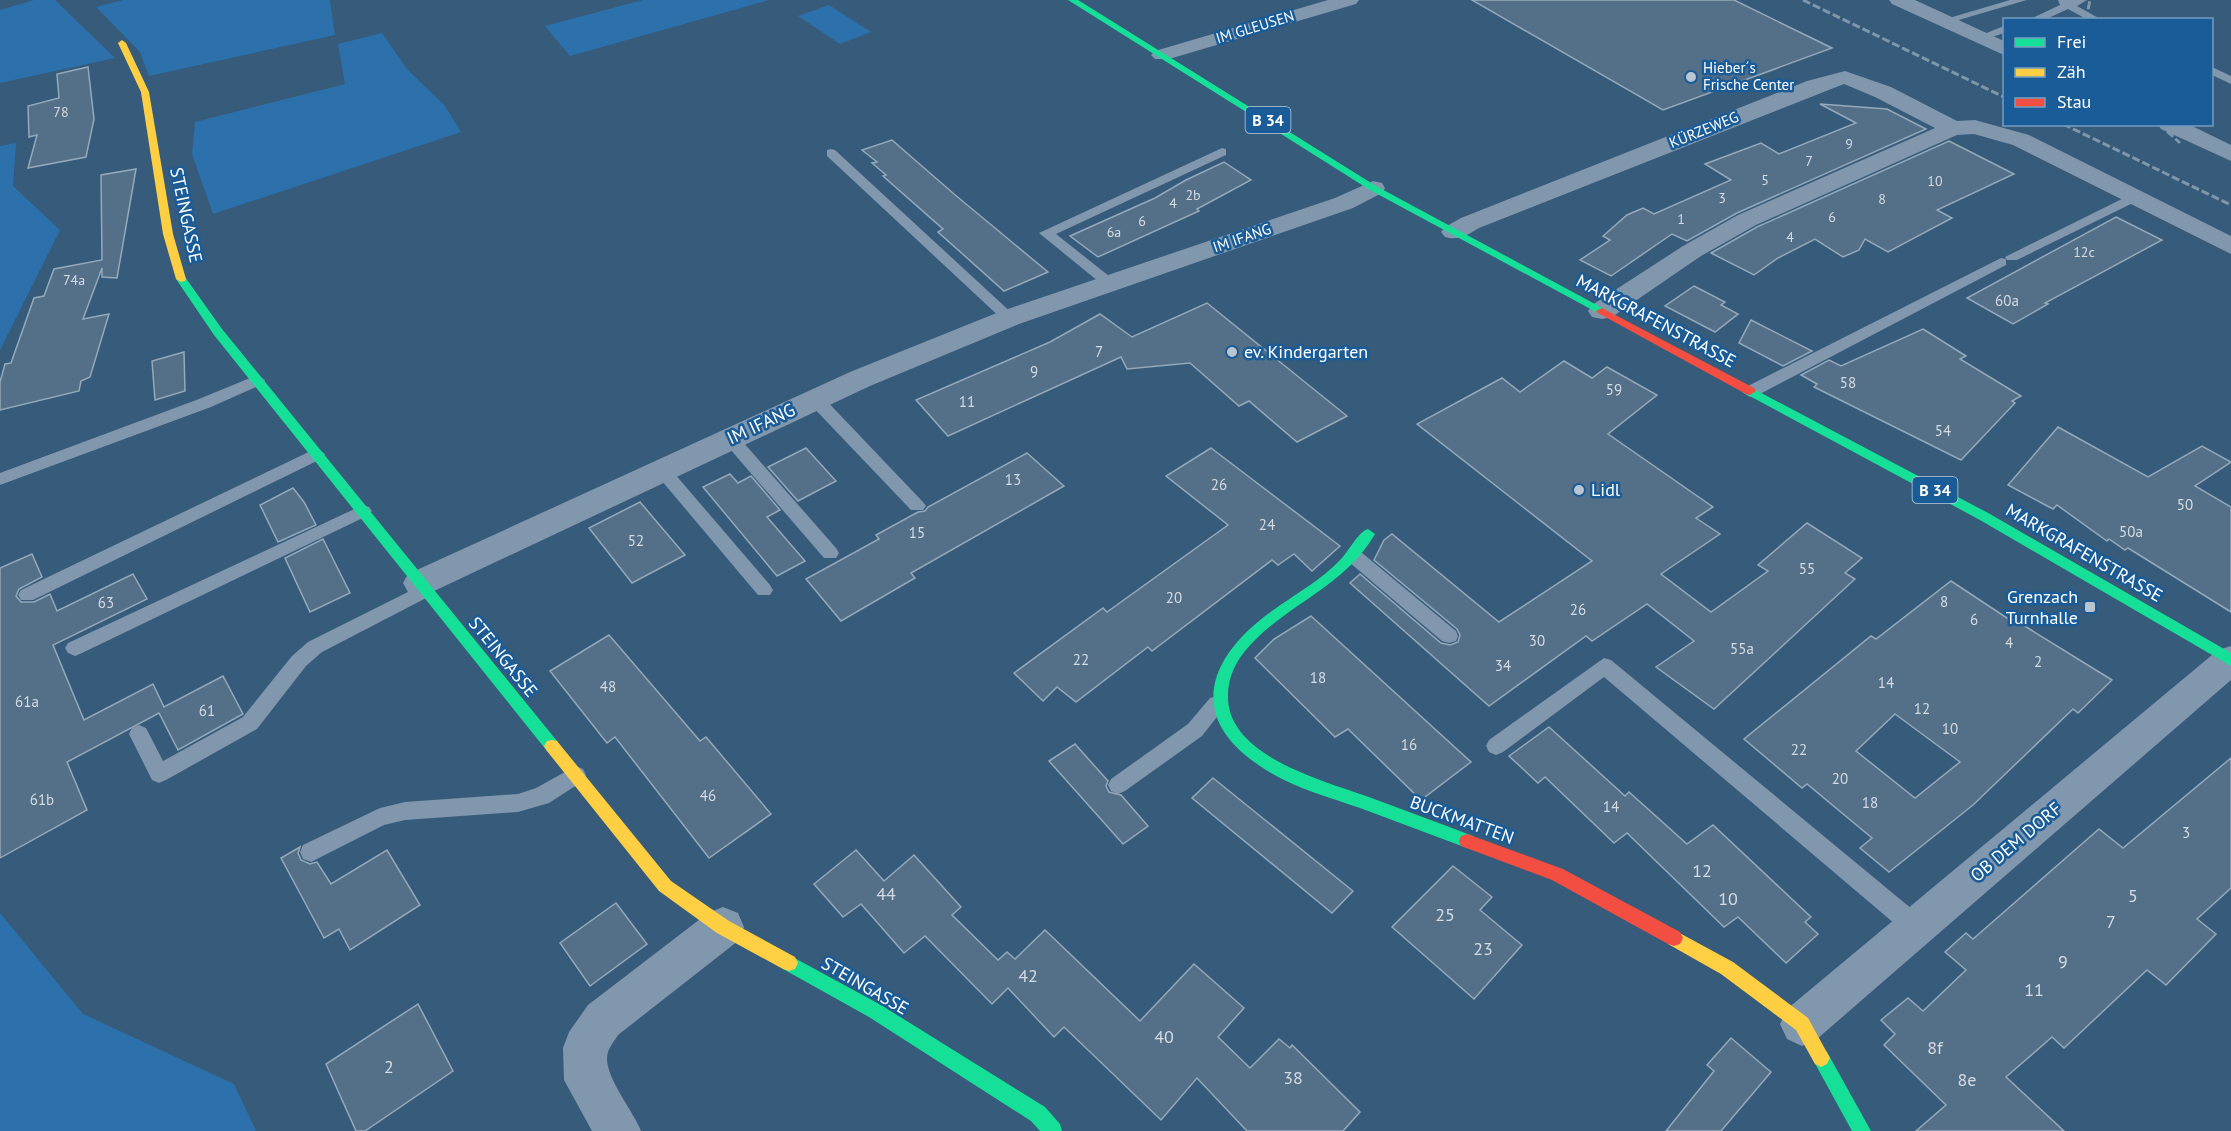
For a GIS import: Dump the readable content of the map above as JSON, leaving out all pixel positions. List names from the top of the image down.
{
  "streets": {
    "street": [
      "IM GLEUSEN",
      "B 34",
      "KÜRZEWEG",
      "STEINGASSE",
      "IM IFANG",
      "MARKGRAFENSTRASSE",
      "BUCKMATTEN",
      "OB DEM DORF"
    ]
  },
  "crossings": [
    ["IM GLEUSEN", "MARKGRAFENSTRASSE"],
    ["KÜRZEWEG", "MARKGRAFENSTRASSE"],
    ["STEINGASSE", "IM IFANG"],
    ["IM IFANG", "MARKGRAFENSTRASSE"],
    ["MARKGRAFENSTRASSE", "OB DEM DORF"],
    ["BUCKMATTEN", "OB DEM DORF"]
  ],
  "places": {
    "other": ["Hieber´s Frische Center", "ev. Kindergarten", "Lidl"],
    "transit": ["Grenzach Turnhalle"]
  },
  "house_numbers": [
    "78",
    "9",
    "7",
    "5",
    "10",
    "2b",
    "3",
    "8",
    "4",
    "6",
    "1",
    "6",
    "6a",
    "4",
    "12c",
    "74a",
    "60a",
    "7",
    "9",
    "58",
    "59",
    "11",
    "54",
    "13",
    "26",
    "50",
    "24",
    "50a",
    "15",
    "52",
    "55",
    "20",
    "8",
    "63",
    "26",
    "6",
    "30",
    "4",
    "55a",
    "22",
    "2",
    "34",
    "18",
    "14",
    "48",
    "61a",
    "12",
    "61",
    "10",
    "16",
    "22",
    "20",
    "46",
    "61b",
    "18",
    "14",
    "3",
    "12",
    "44",
    "5",
    "10",
    "25",
    "7",
    "23",
    "9",
    "42",
    "11",
    "40",
    "8f",
    "2",
    "38",
    "8e"
  ],
  "legend": ["Frei", "Zäh", "Stau"]
}
